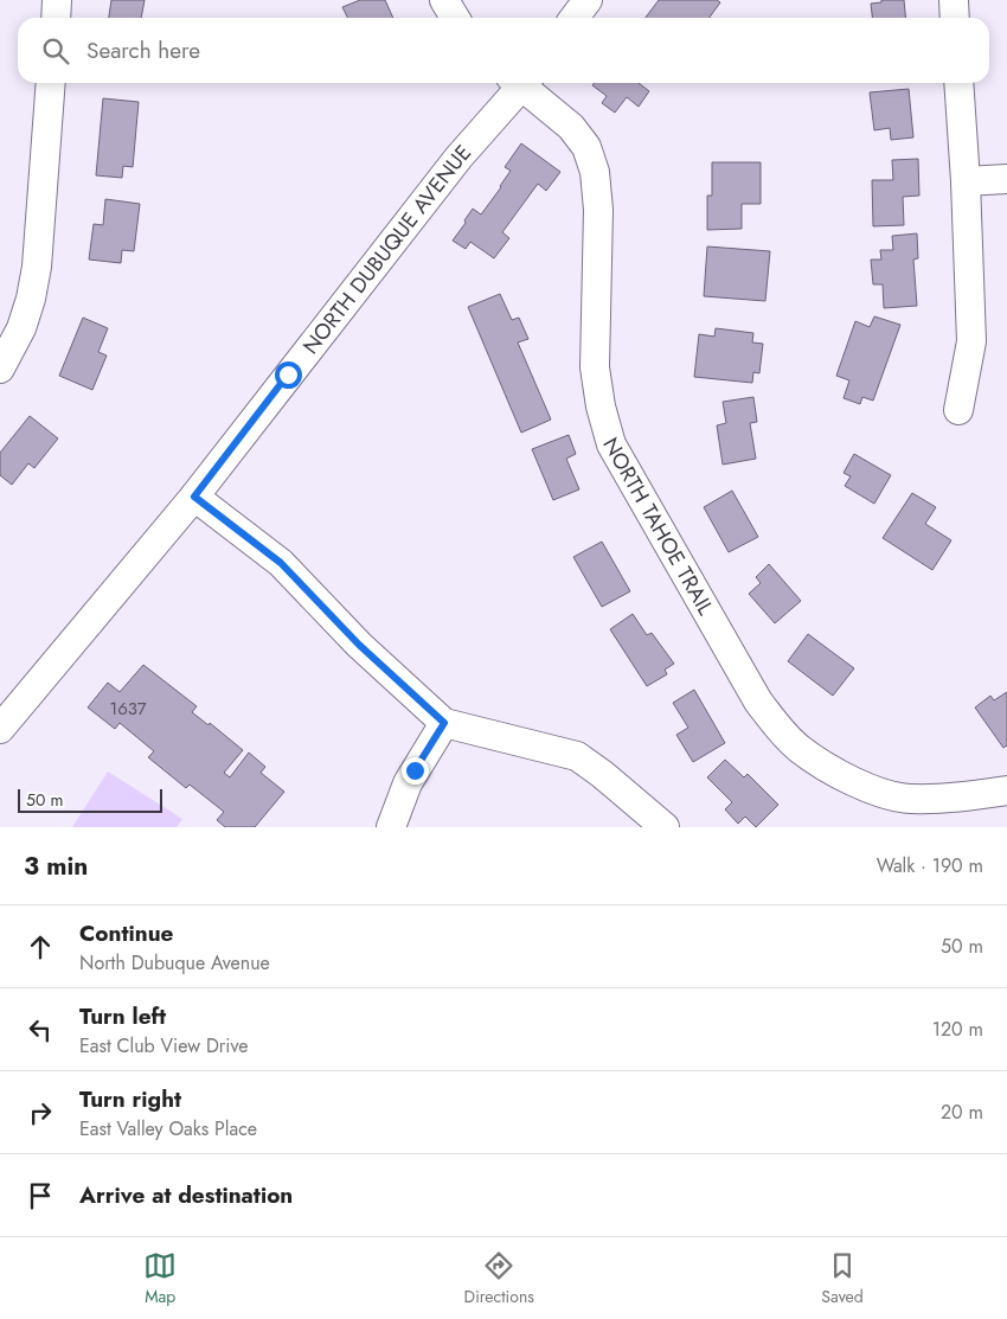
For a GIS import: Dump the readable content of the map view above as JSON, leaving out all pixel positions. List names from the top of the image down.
{
  "streets": {
    "street": ["NORTH DUBUQUE AVENUE", "NORTH TAHOE TRAIL"]
  },
  "house_numbers": ["1637"],
  "scale_bar": "50 m",
  "page": {
    "search": "Search here",
    "scale": "50 m",
    "heading": ["3 min", "Walk · 190 m"],
    "list": [
      ["Continue", "North Dubuque Avenue", "50 m"],
      ["Turn left", "East Club View Drive", "120 m"],
      ["Turn right", "East Valley Oaks Place", "20 m"],
      "Arrive at destination"
    ],
    "nav": ["Map", "Directions", "Saved"]
  }
}
